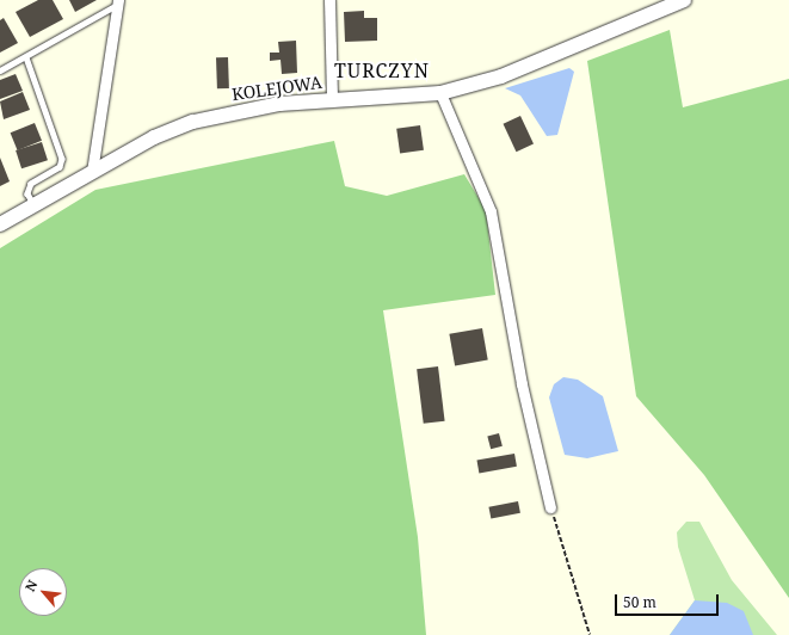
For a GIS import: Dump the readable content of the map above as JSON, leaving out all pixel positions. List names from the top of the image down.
{
  "streets": {
    "street": ["KOLEJOWA"]
  },
  "districts": ["TURCZYN"],
  "scale_bar": "50 m",
  "north": "top left"
}
